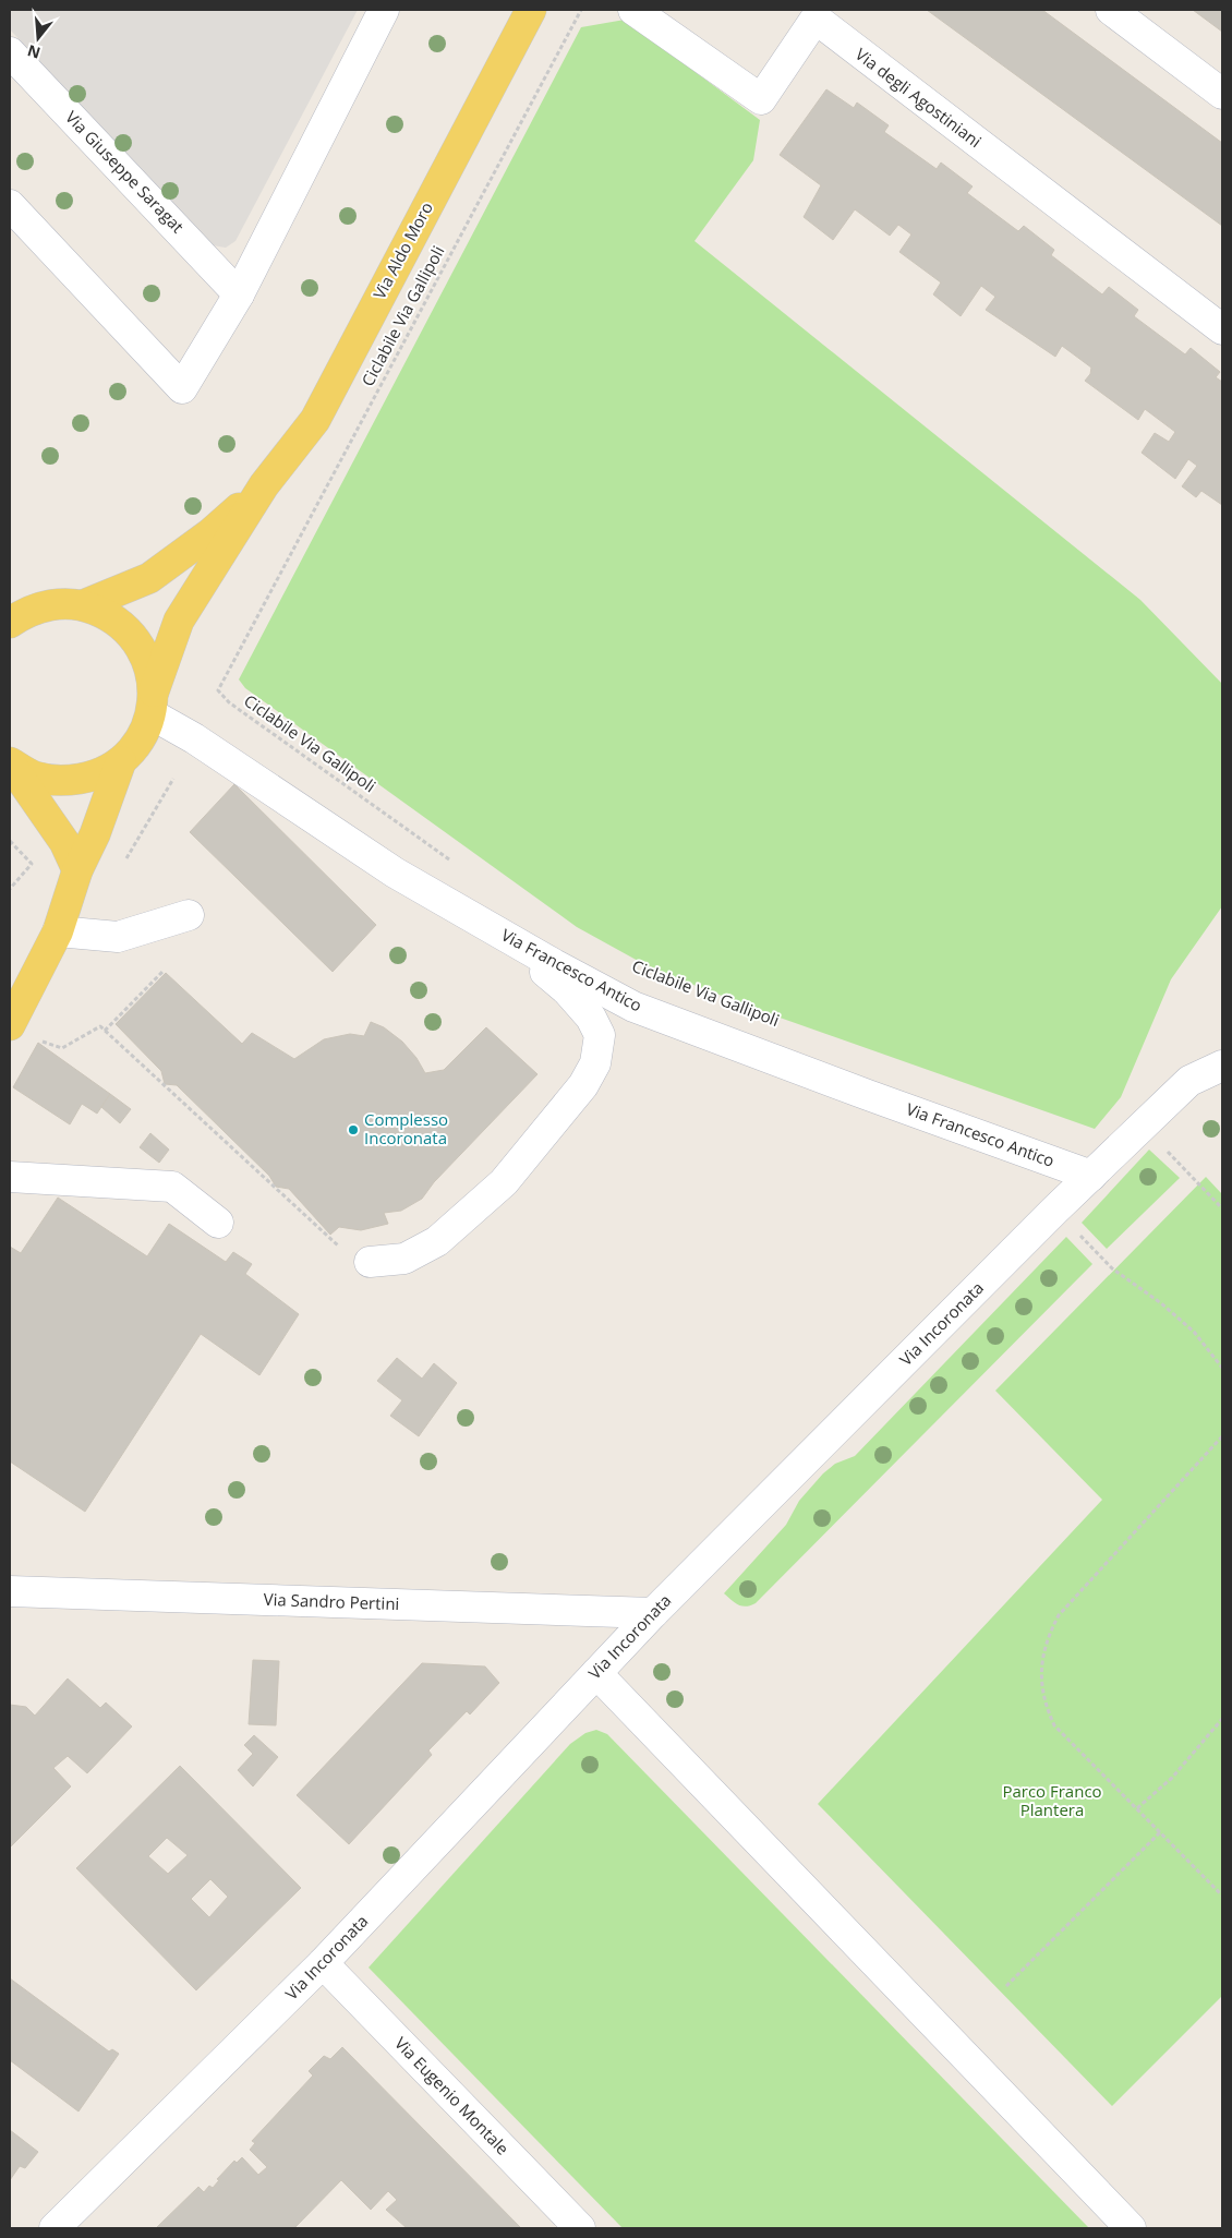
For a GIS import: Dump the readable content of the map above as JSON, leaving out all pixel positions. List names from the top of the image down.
{
  "streets": {
    "main road": ["Via Aldo Moro"],
    "street": [
      "Via degli Agostiniani",
      "Via Giuseppe Saragat",
      "Via Francesco Antico",
      "Via Incoronata",
      "Via Sandro Pertini",
      "Via Eugenio Montale"
    ],
    "path": ["Ciclabile Via Gallipoli"]
  },
  "crossings": [
    ["Via Aldo Moro", "Via Francesco Antico"],
    ["Via Francesco Antico", "Via Incoronata"],
    ["Via Incoronata", "Via Sandro Pertini"],
    ["Via Incoronata", "Via Eugenio Montale"]
  ],
  "parks": ["Parco Franco Plantera"],
  "places": ["Complesso Incoronata"],
  "north": "bottom"
}
